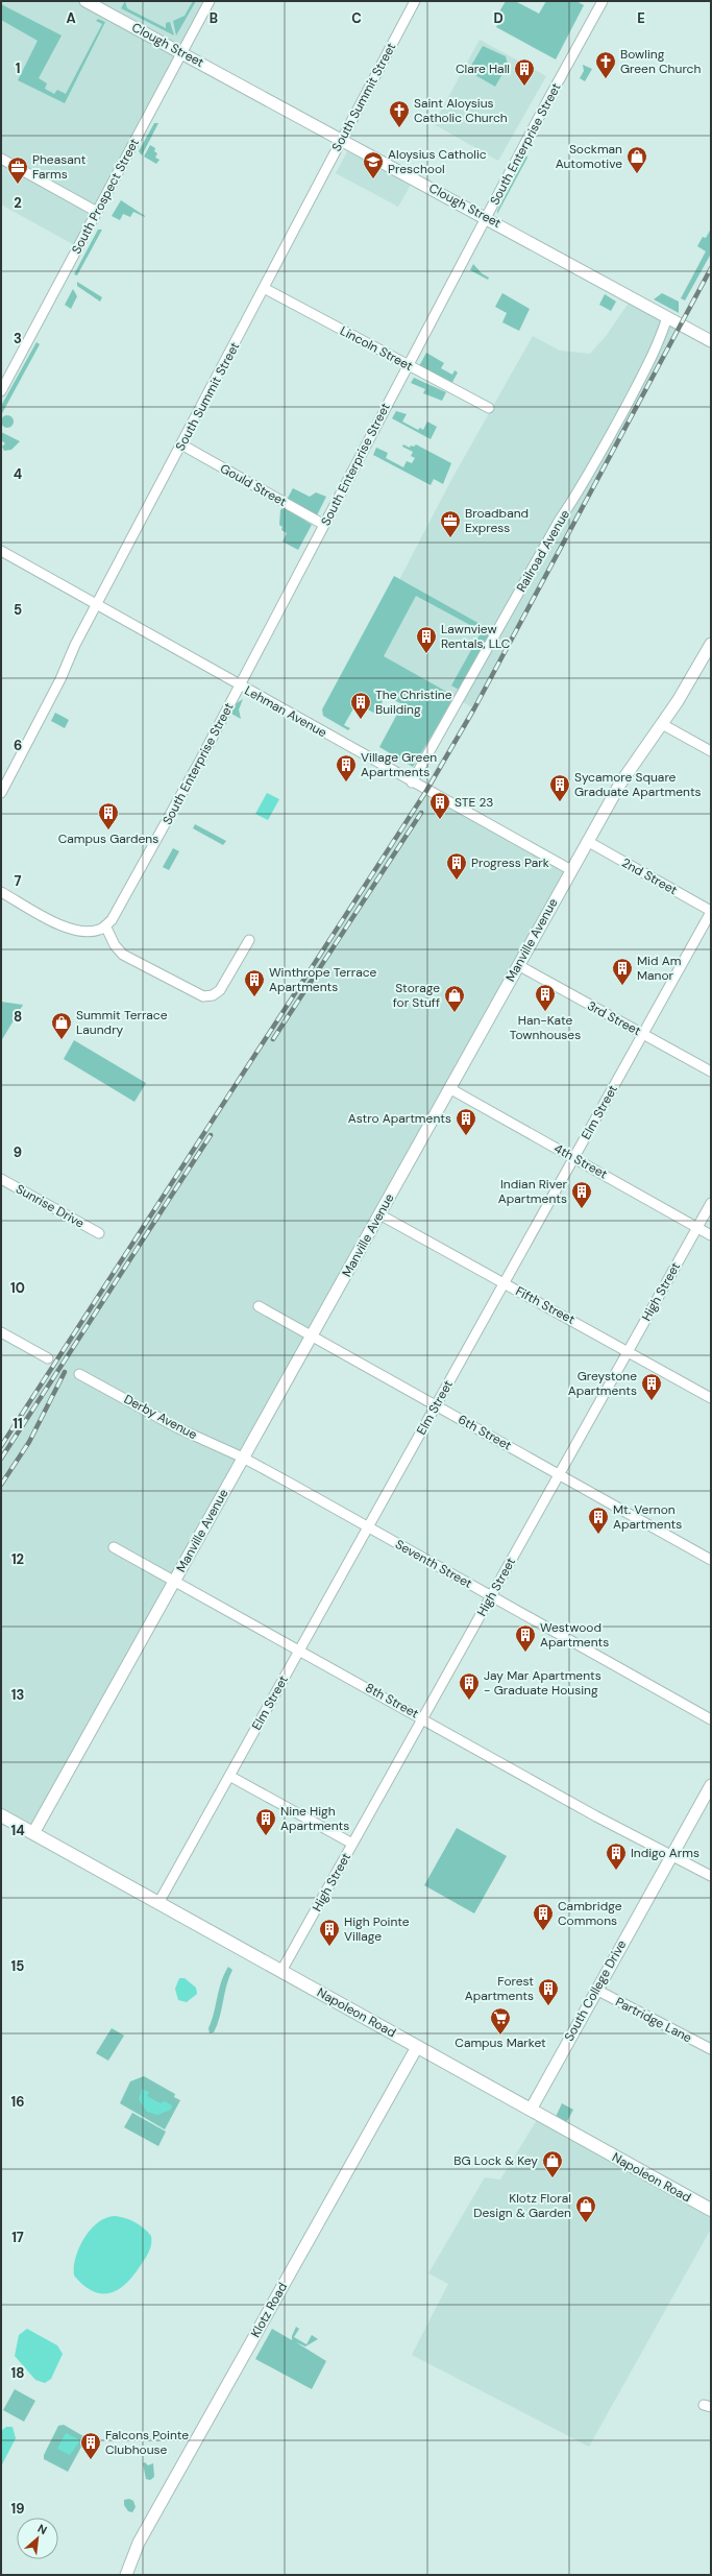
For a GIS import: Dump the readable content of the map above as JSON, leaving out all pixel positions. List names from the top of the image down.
{
  "streets": {
    "main road": ["Napoleon Road"],
    "street": [
      "Clough Street",
      "South Summit Street",
      "South Enterprise Street",
      "South Prospect Street",
      "Lincoln Street",
      "Gould Street",
      "Railroad Avenue",
      "Lehman Avenue",
      "2nd Street",
      "Manville Avenue",
      "3rd Street",
      "Elm Street",
      "4th Street",
      "Sunrise Drive",
      "High Street",
      "Fifth Street",
      "Derby Avenue",
      "6th Street",
      "Seventh Street",
      "8th Street",
      "South College Drive",
      "Partridge Lane",
      "Klotz Road"
    ]
  },
  "crossings": [
    ["Clough Street", "South Summit Street"],
    ["Clough Street", "South Enterprise Street"],
    ["Clough Street", "South Prospect Street"],
    ["Clough Street", "Railroad Avenue"],
    ["South Summit Street", "Lincoln Street"],
    ["South Summit Street", "Gould Street"],
    ["South Summit Street", "Lehman Avenue"],
    ["South Enterprise Street", "Lincoln Street"],
    ["South Enterprise Street", "Gould Street"],
    ["South Enterprise Street", "Lehman Avenue"],
    ["Railroad Avenue", "Lehman Avenue"],
    ["Lehman Avenue", "Manville Avenue"],
    ["2nd Street", "Manville Avenue"],
    ["2nd Street", "Elm Street"],
    ["Manville Avenue", "3rd Street"],
    ["Manville Avenue", "4th Street"],
    ["Manville Avenue", "Fifth Street"],
    ["Manville Avenue", "Derby Avenue"],
    ["Manville Avenue", "6th Street"],
    ["Manville Avenue", "Seventh Street"],
    ["Manville Avenue", "8th Street"],
    ["Manville Avenue", "Napoleon Road"],
    ["3rd Street", "Elm Street"],
    ["Elm Street", "4th Street"],
    ["Elm Street", "Fifth Street"],
    ["Elm Street", "6th Street"],
    ["Elm Street", "Seventh Street"],
    ["Elm Street", "8th Street"],
    ["Elm Street", "Napoleon Road"],
    ["4th Street", "High Street"],
    ["High Street", "Fifth Street"],
    ["High Street", "6th Street"],
    ["High Street", "Seventh Street"],
    ["High Street", "8th Street"],
    ["High Street", "Napoleon Road"],
    ["Derby Avenue", "Seventh Street"],
    ["8th Street", "South College Drive"],
    ["South College Drive", "Napoleon Road"],
    ["South College Drive", "Partridge Lane"],
    ["Napoleon Road", "Klotz Road"]
  ],
  "places": {
    "church": ["Bowling Green Church", "Saint Aloysius Catholic Church"],
    "building": [
      "Clare Hall",
      "Lawnview Rentals, LLC",
      "The Christine Building",
      "Village Green Apartments",
      "Sycamore Square Graduate Apartments",
      "STE 23",
      "Campus Gardens",
      "Progress Park",
      "Mid Am Manor",
      "Winthrope Terrace Apartments",
      "Han-Kate Townhouses",
      "Astro Apartments",
      "Indian River Apartments",
      "Greystone Apartments",
      "Mt. Vernon Apartments",
      "Westwood Apartments",
      "Jay Mar Apartments - Graduate Housing",
      "Nine High Apartments",
      "Indigo Arms",
      "Cambridge Commons",
      "High Pointe Village",
      "Forest Apartments",
      "Falcons Pointe Clubhouse"
    ],
    "shop": [
      "Sockman Automotive",
      "Storage for Stuff",
      "Summit Terrace Laundry",
      "BG Lock & Key",
      "Klotz Floral Design & Garden"
    ],
    "school or university": ["Aloysius Catholic Preschool"],
    "office": ["Pheasant Farms", "Broadband Express"],
    "supermarket": ["Campus Market"]
  },
  "north": "top right",
  "grid": {
    "columns": [
      "A",
      "B",
      "C",
      "D",
      "E"
    ],
    "rows": [
      "1",
      "2",
      "3",
      "4",
      "5",
      "6",
      "7",
      "8",
      "9",
      "10",
      "11",
      "12",
      "13",
      "14",
      "15",
      "16",
      "17",
      "18",
      "19"
    ]
  }
}
